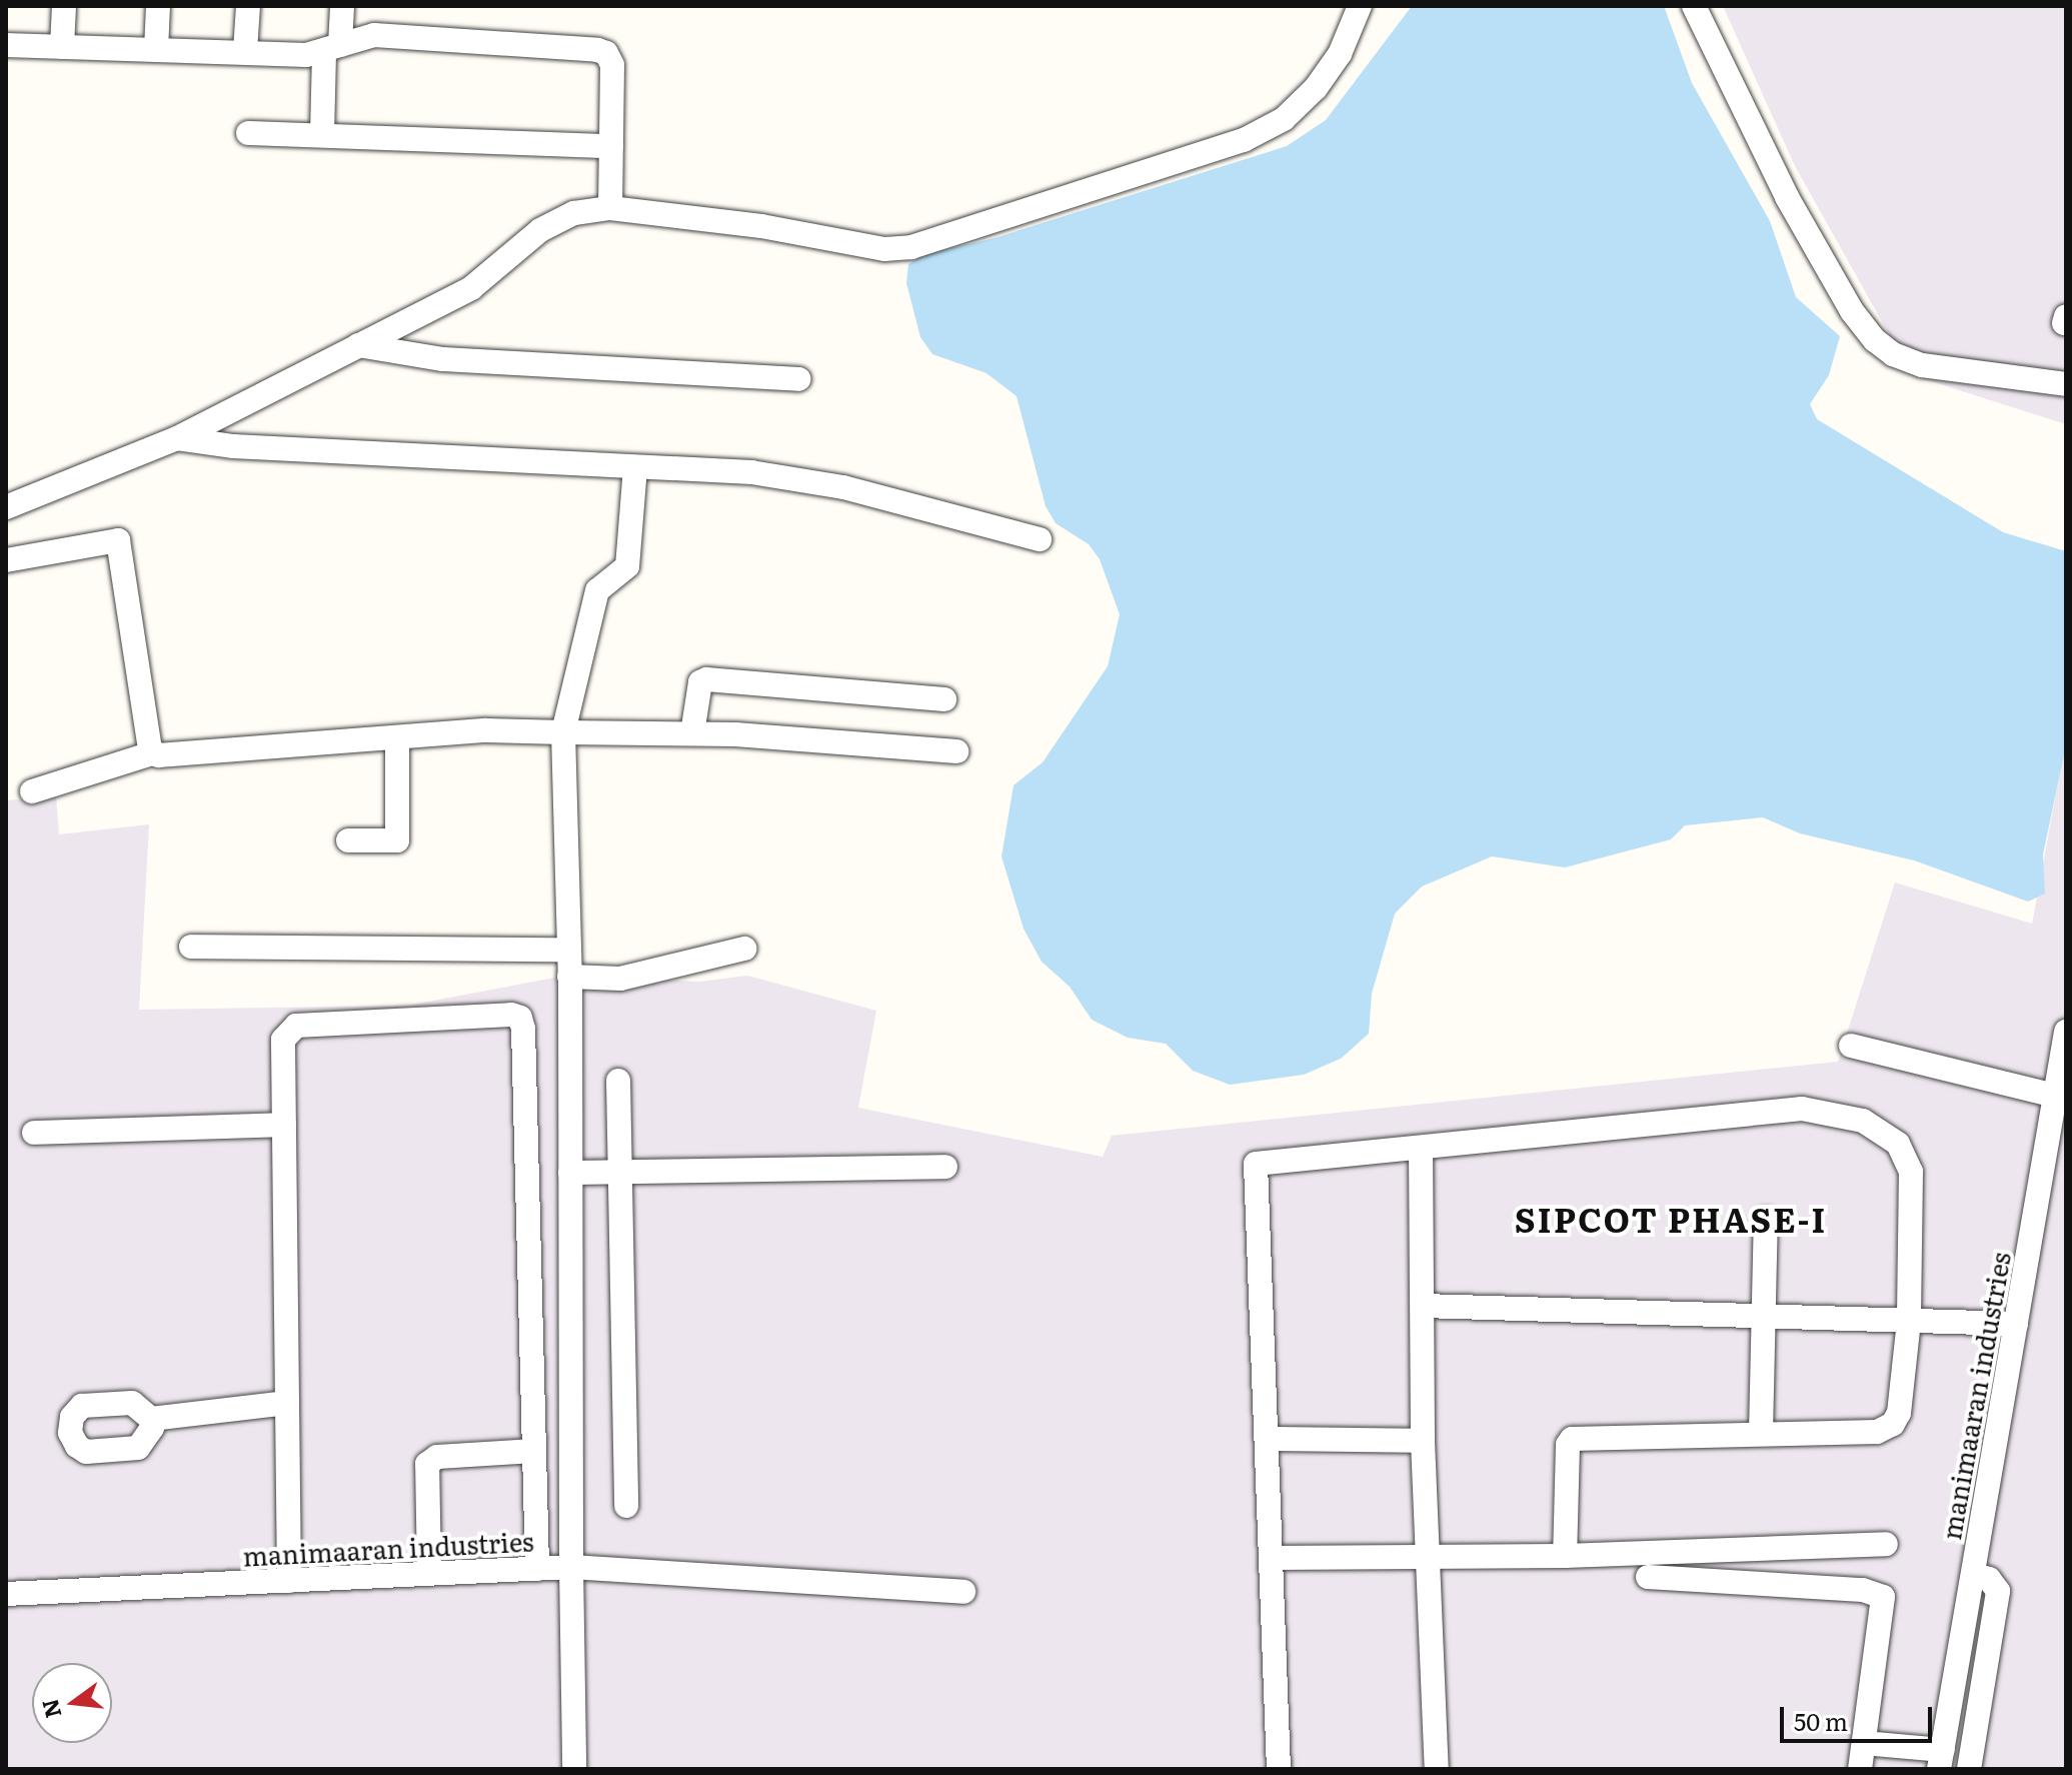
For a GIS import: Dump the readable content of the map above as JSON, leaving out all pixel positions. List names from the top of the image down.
{
  "streets": {
    "street": ["manimaaran industries"]
  },
  "districts": ["SIPCOT PHASE-I"],
  "scale_bar": "50 m",
  "north": "left"
}
